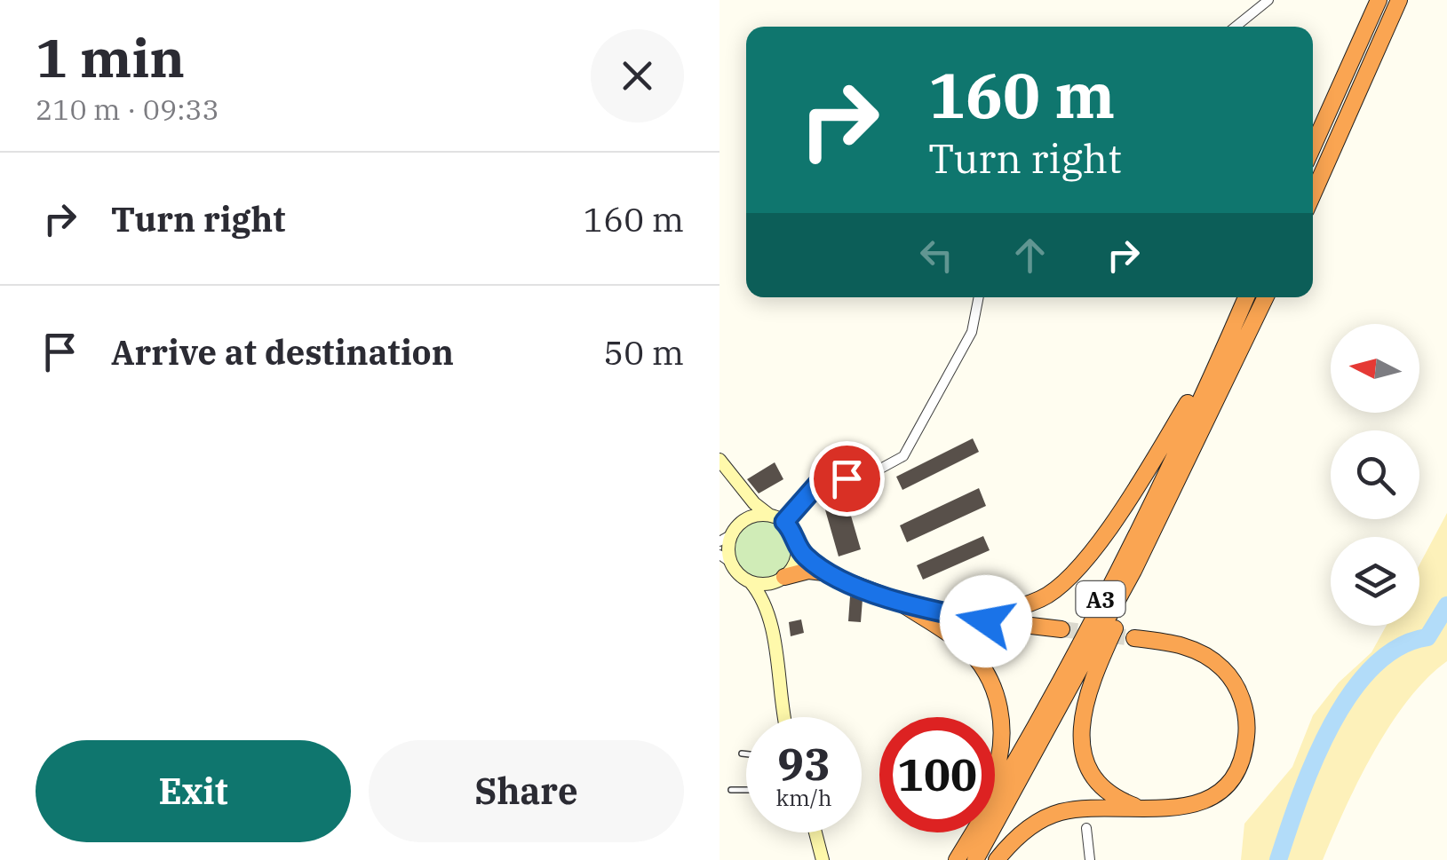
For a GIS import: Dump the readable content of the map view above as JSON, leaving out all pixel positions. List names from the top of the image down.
{
  "streets": {
    "highway": ["A3"]
  },
  "north": "left",
  "page": {
    "heading": ["1 min", "210 m · 09:33"],
    "turn": ["160 m", "Turn right"],
    "list": [
      {
        "name": "Turn right",
        "value": "160 m"
      },
      {
        "name": "Arrive at destination",
        "value": "50 m"
      }
    ],
    "speed": "93 km/h",
    "limit": "100",
    "buttons": ["Exit", "Share"]
  }
}
